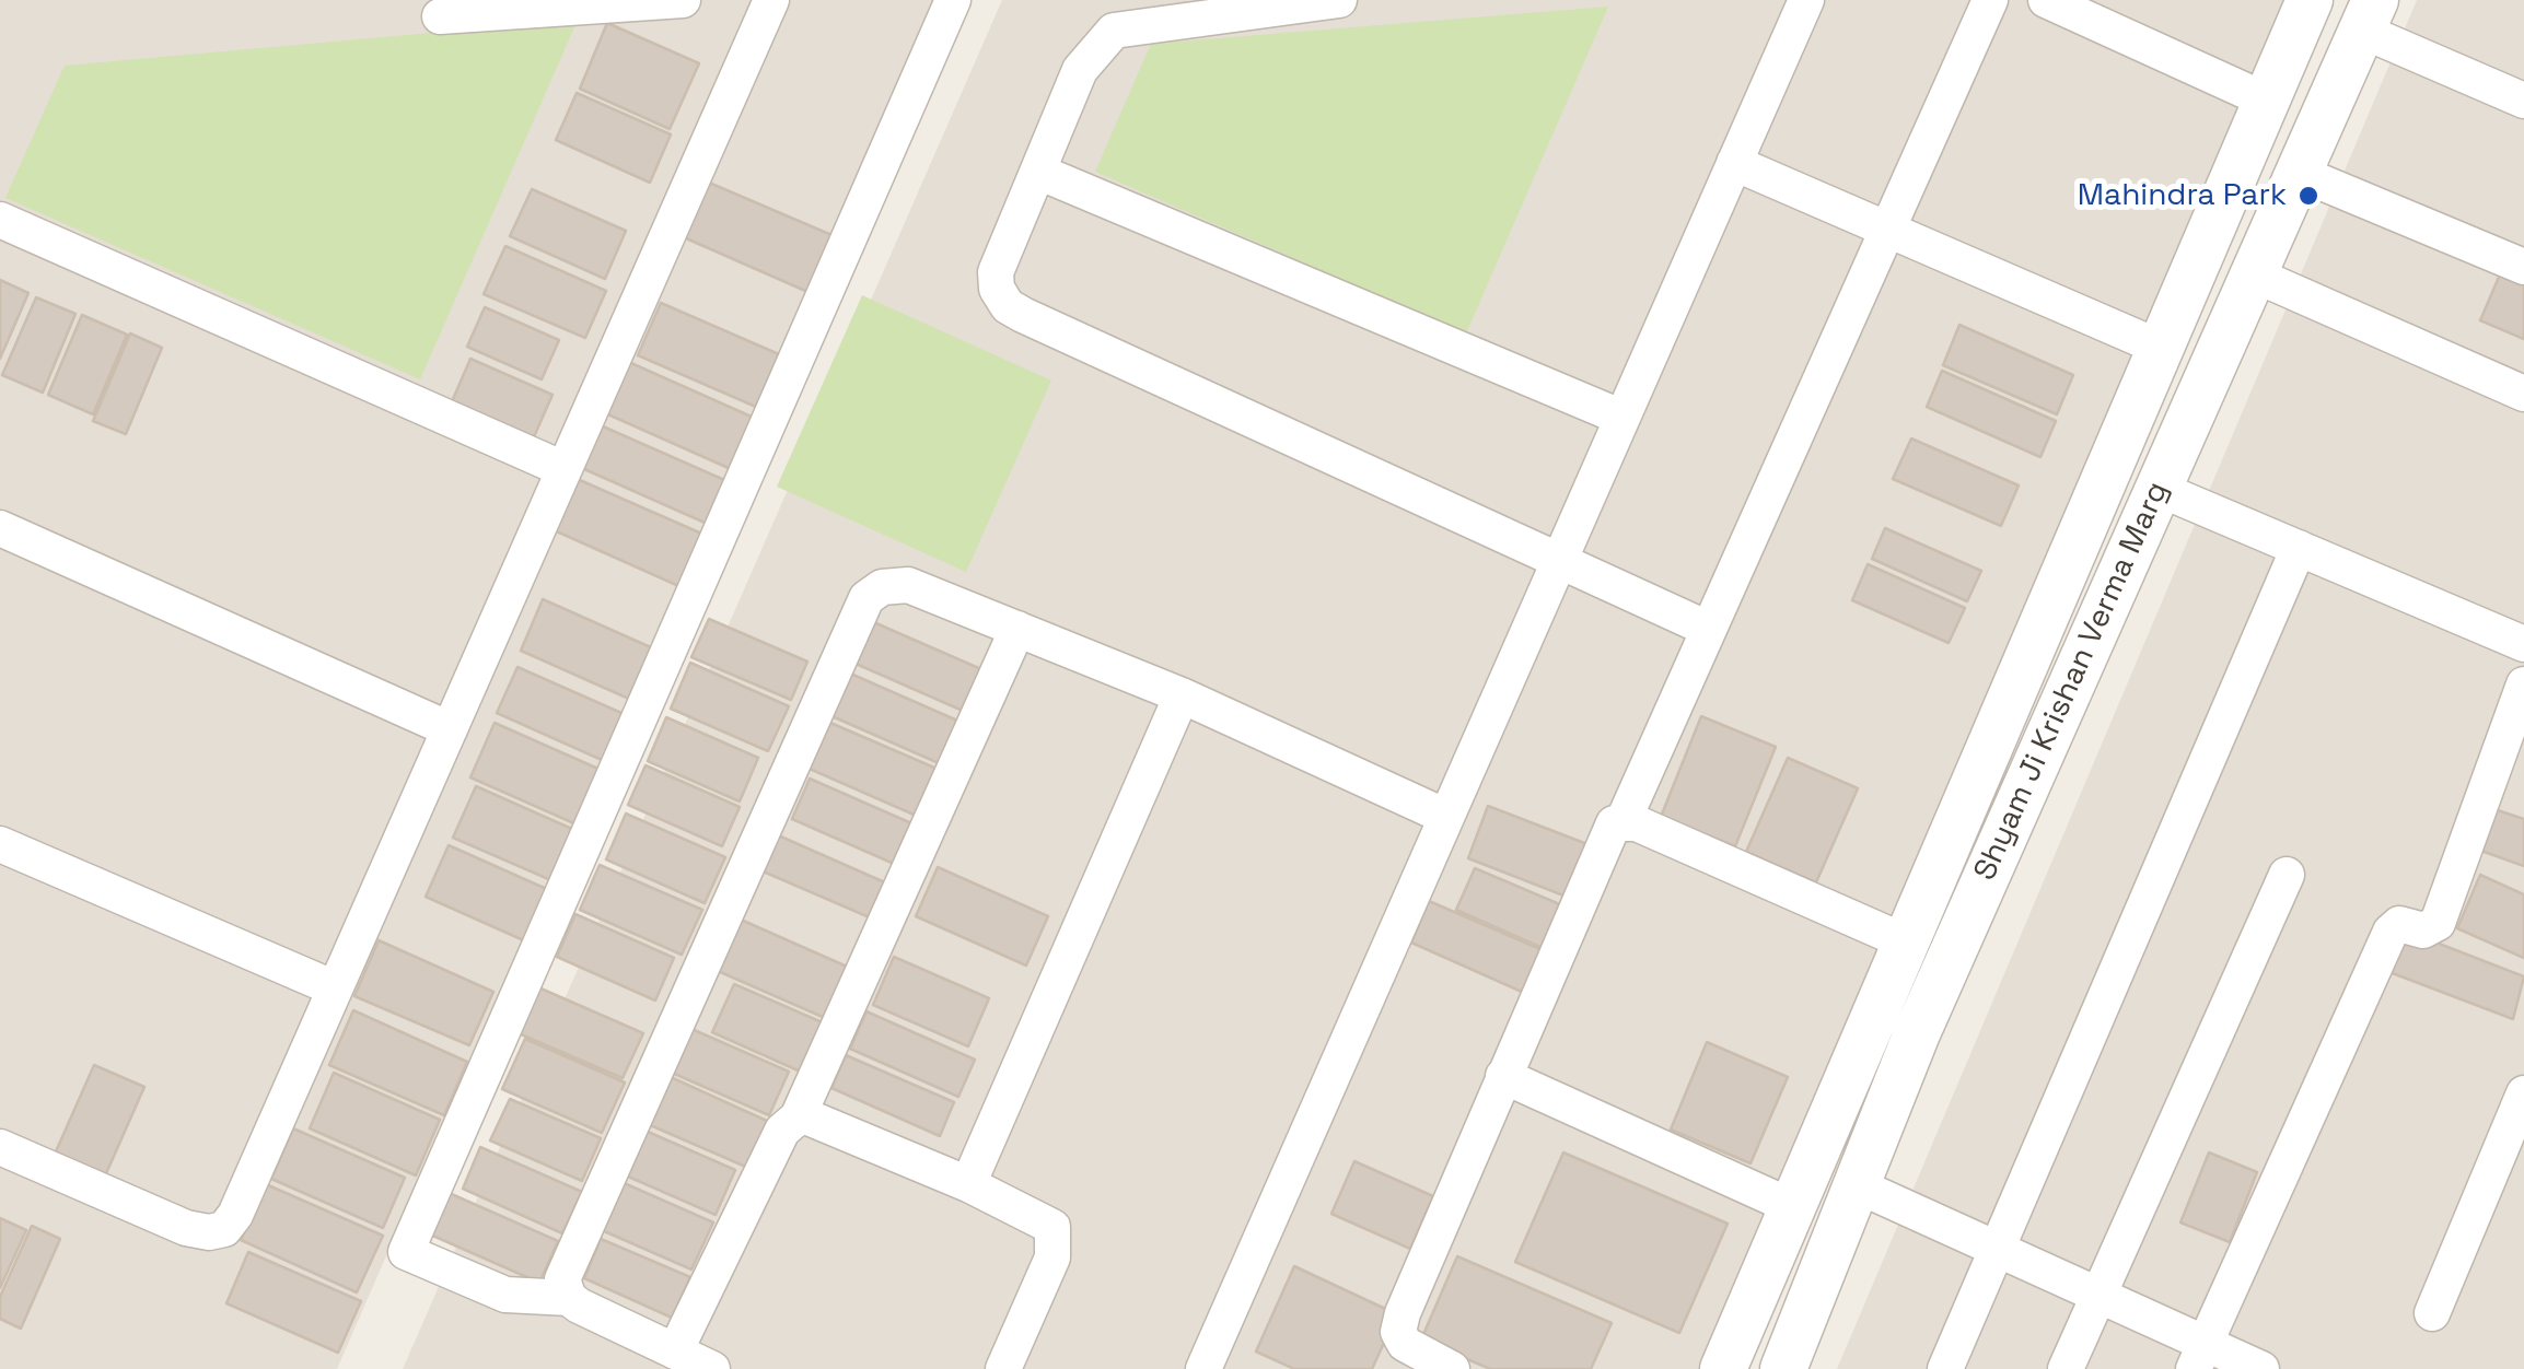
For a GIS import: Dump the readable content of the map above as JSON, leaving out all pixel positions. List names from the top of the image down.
{
  "streets": {
    "street": ["Shyam Ji Krishan Verma Marg"]
  },
  "places": ["Mahindra Park"]
}
